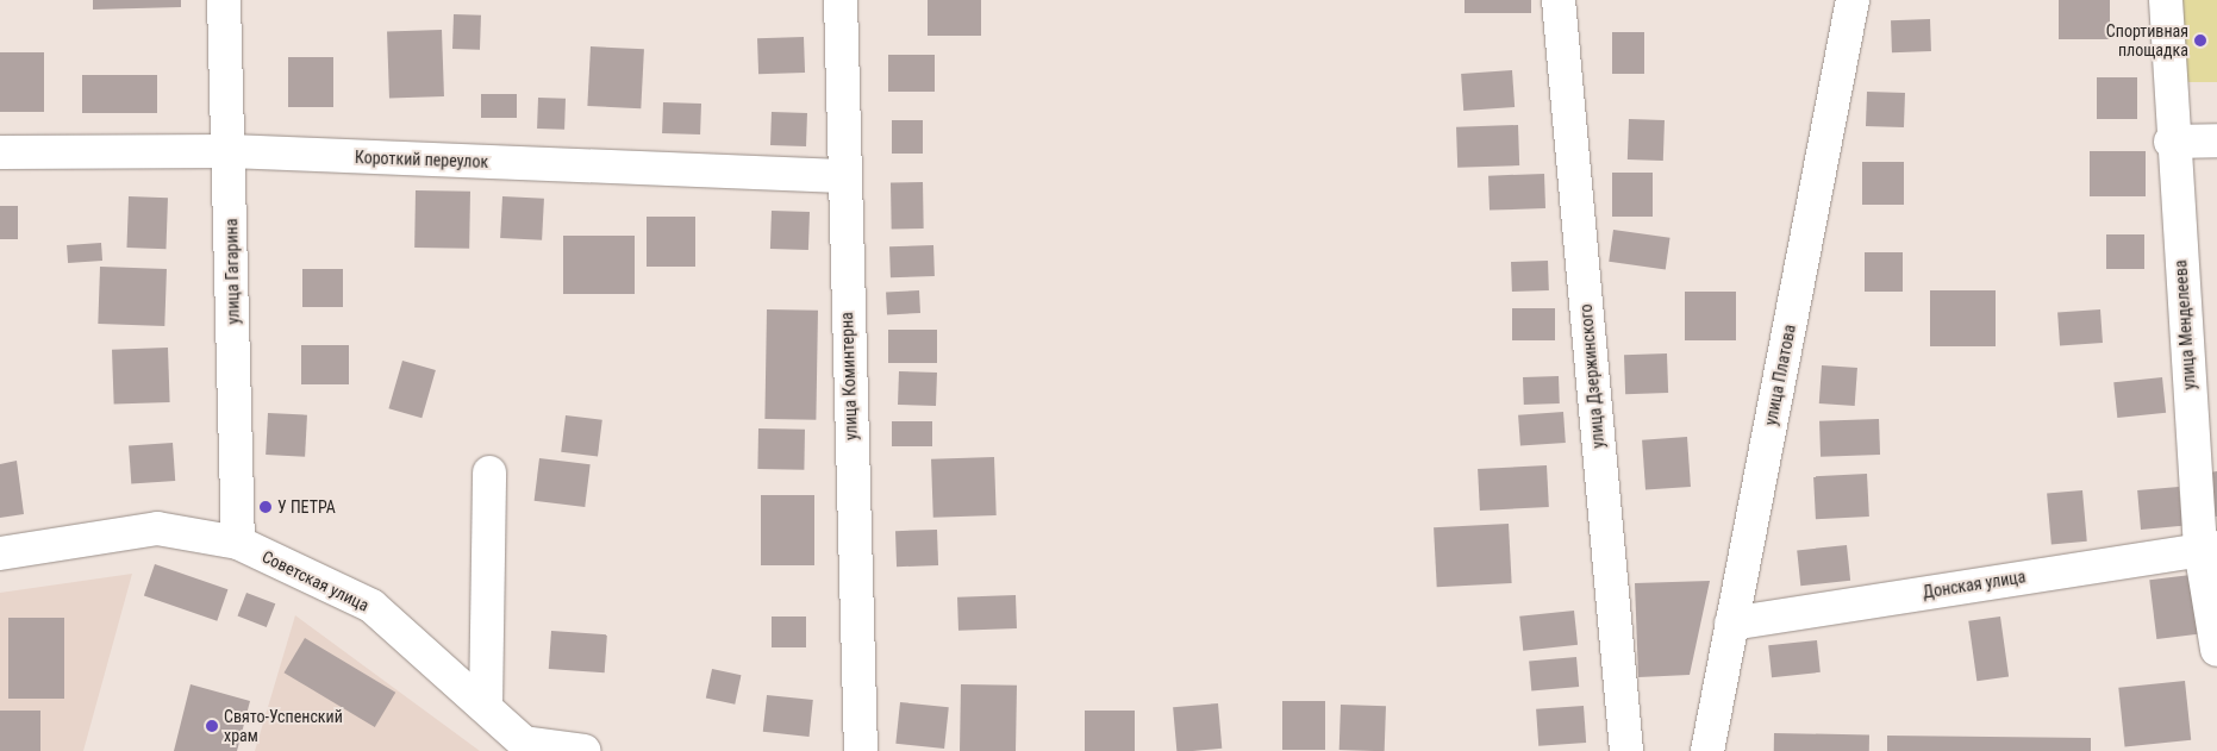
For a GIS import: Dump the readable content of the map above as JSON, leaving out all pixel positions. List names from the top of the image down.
{
  "streets": {
    "street": [
      "Короткий переулок",
      "улица Гагарина",
      "улица Менделеева",
      "улица Платова",
      "улица Коминтерна",
      "улица Дзержинского",
      "Советская улица",
      "Донская улица"
    ]
  },
  "crossings": [
    ["Короткий переулок", "улица Гагарина"],
    ["Короткий переулок", "улица Коминтерна"],
    ["улица Гагарина", "Советская улица"],
    ["улица Менделеева", "Донская улица"],
    ["улица Платова", "Донская улица"]
  ],
  "places": ["Спортивная площадка", "У ПЕТРА", "Свято-Успенский храм"]
}
